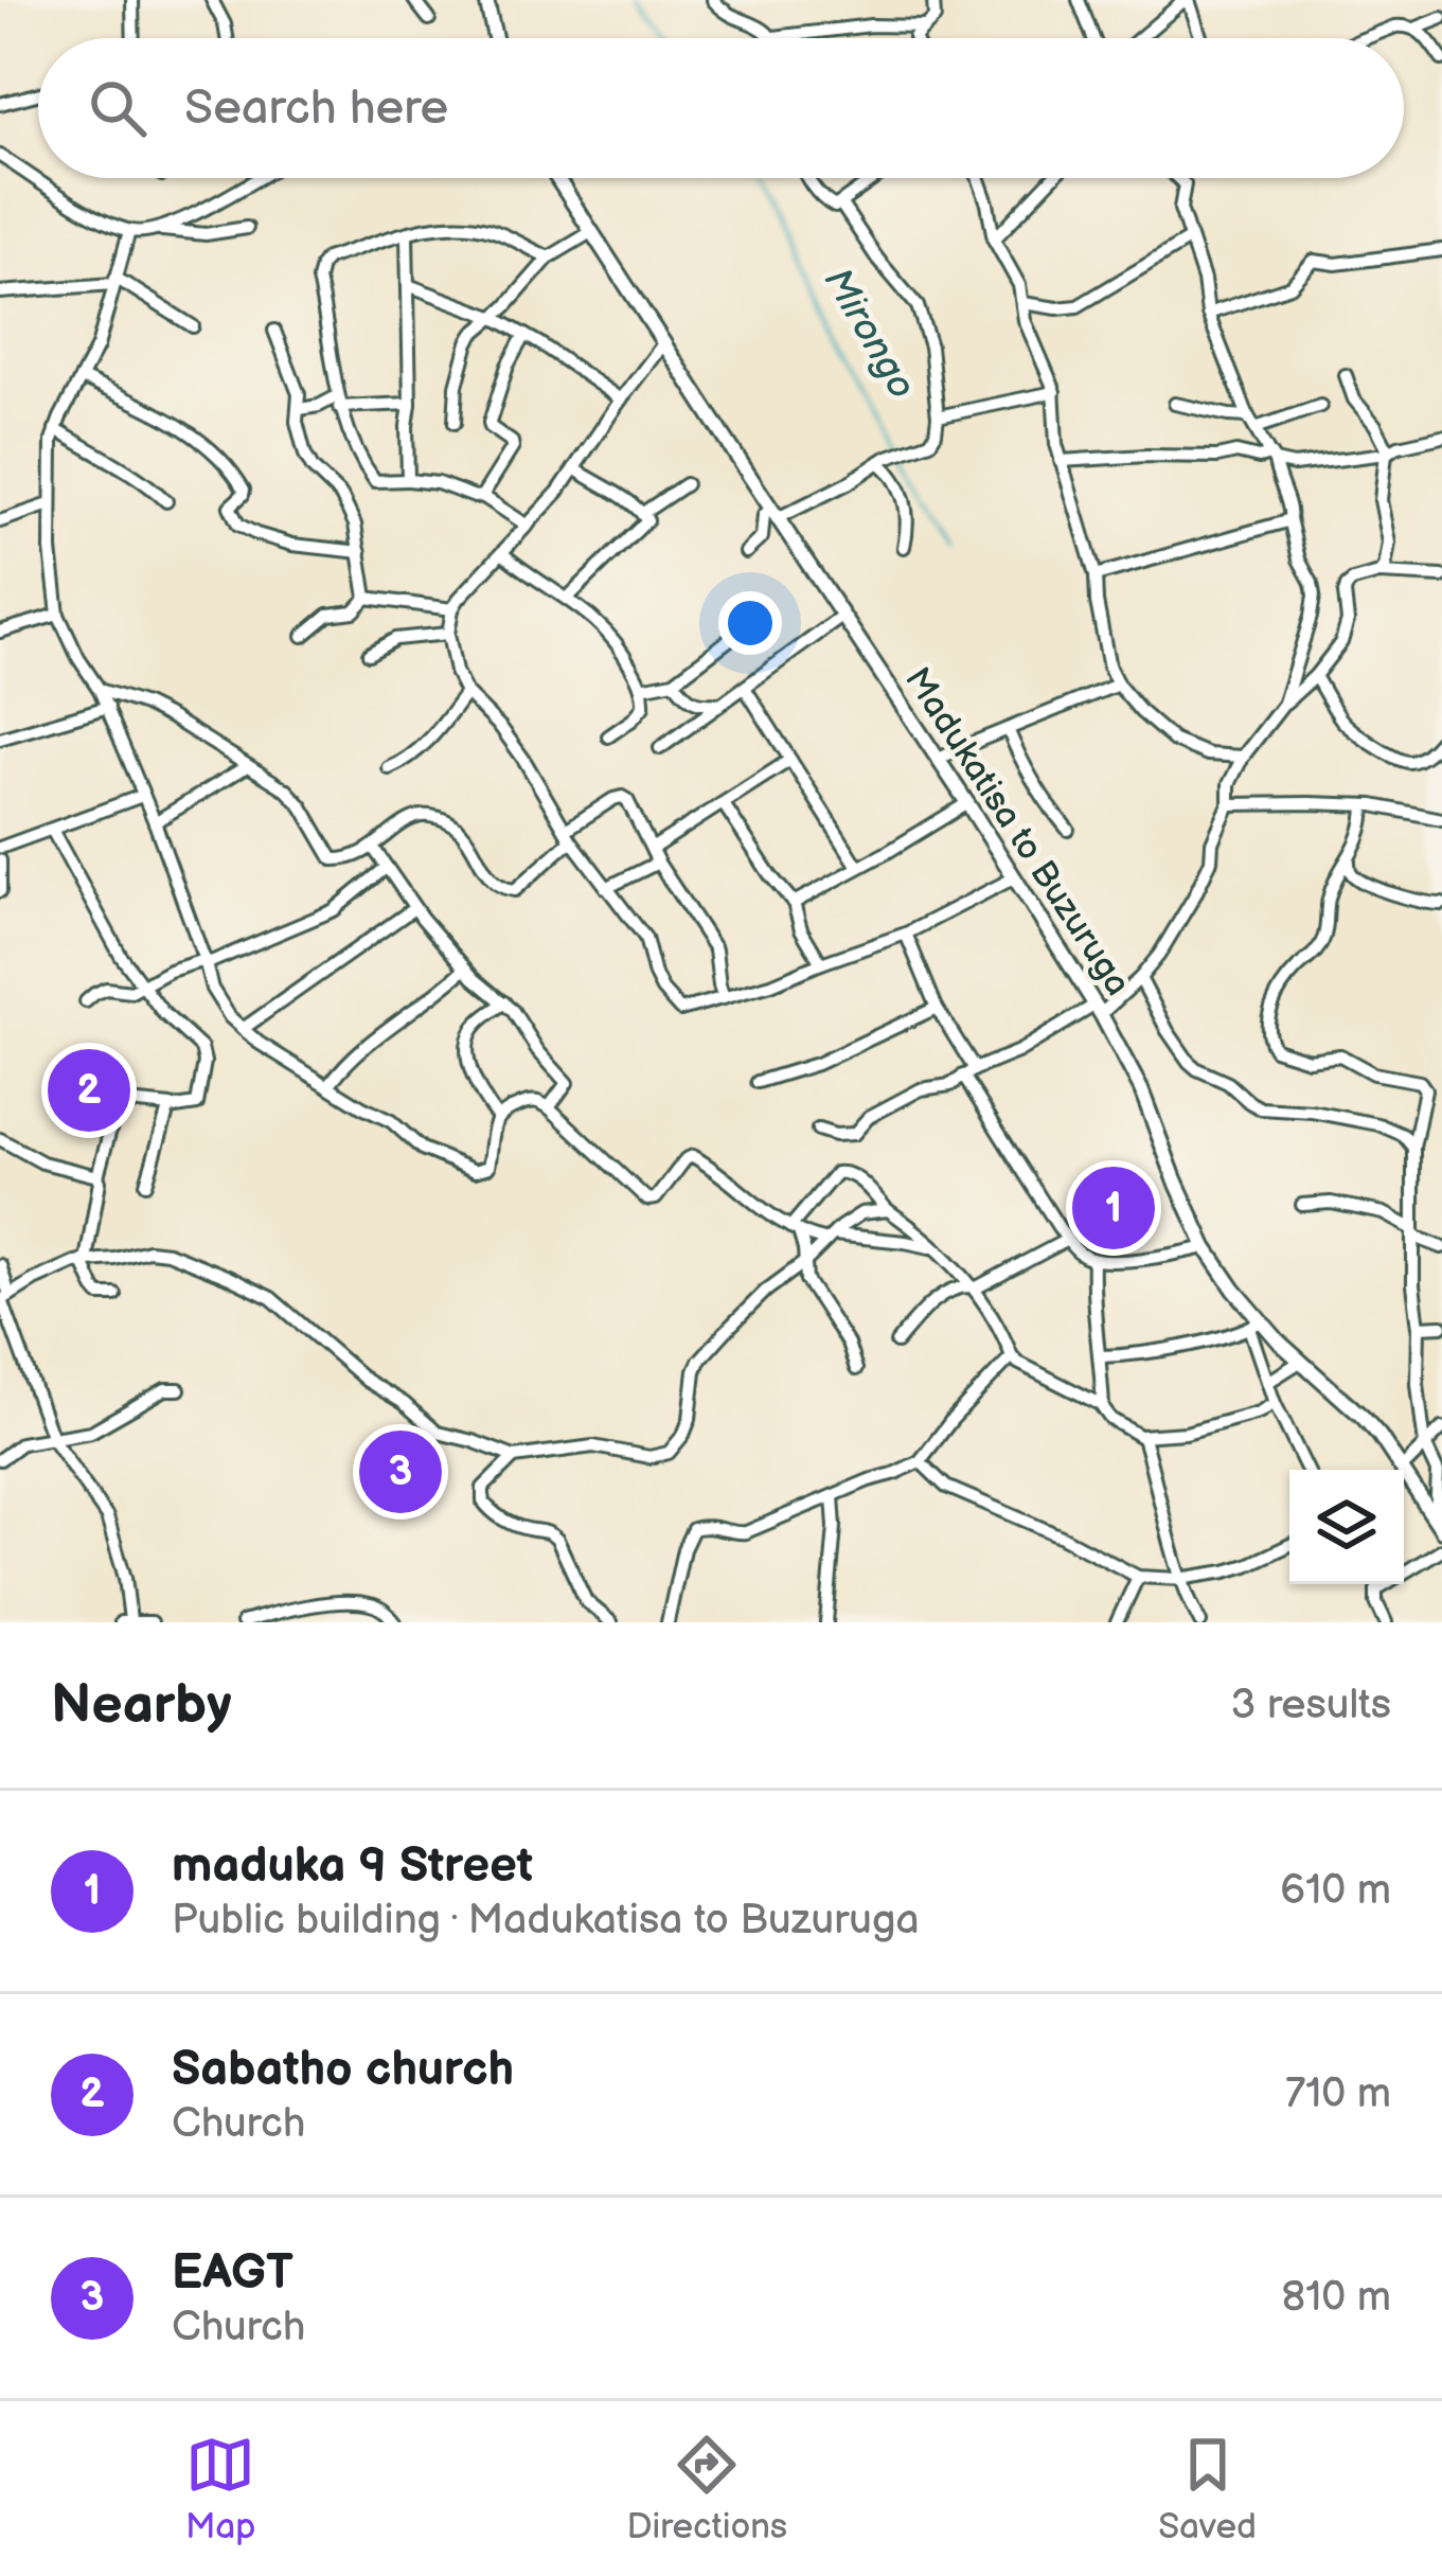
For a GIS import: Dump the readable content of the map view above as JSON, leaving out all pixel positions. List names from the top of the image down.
{
  "streets": {
    "main road": ["Madukatisa to Buzuruga"]
  },
  "water": ["Mirongo"],
  "page": {
    "search": "Search here",
    "pins": ["2", "1", "3"],
    "heading": ["Nearby", "3 results"],
    "list": [
      {
        "mark": "1",
        "name": "maduka 9 Street",
        "note": "Public building · Madukatisa to Buzuruga",
        "value": "610 m"
      },
      {
        "mark": "2",
        "name": "Sabatho church",
        "note": "Church",
        "value": "710 m"
      },
      {
        "mark": "3",
        "name": "EAGT",
        "note": "Church",
        "value": "810 m"
      }
    ],
    "nav": ["Map", "Directions", "Saved"]
  }
}
